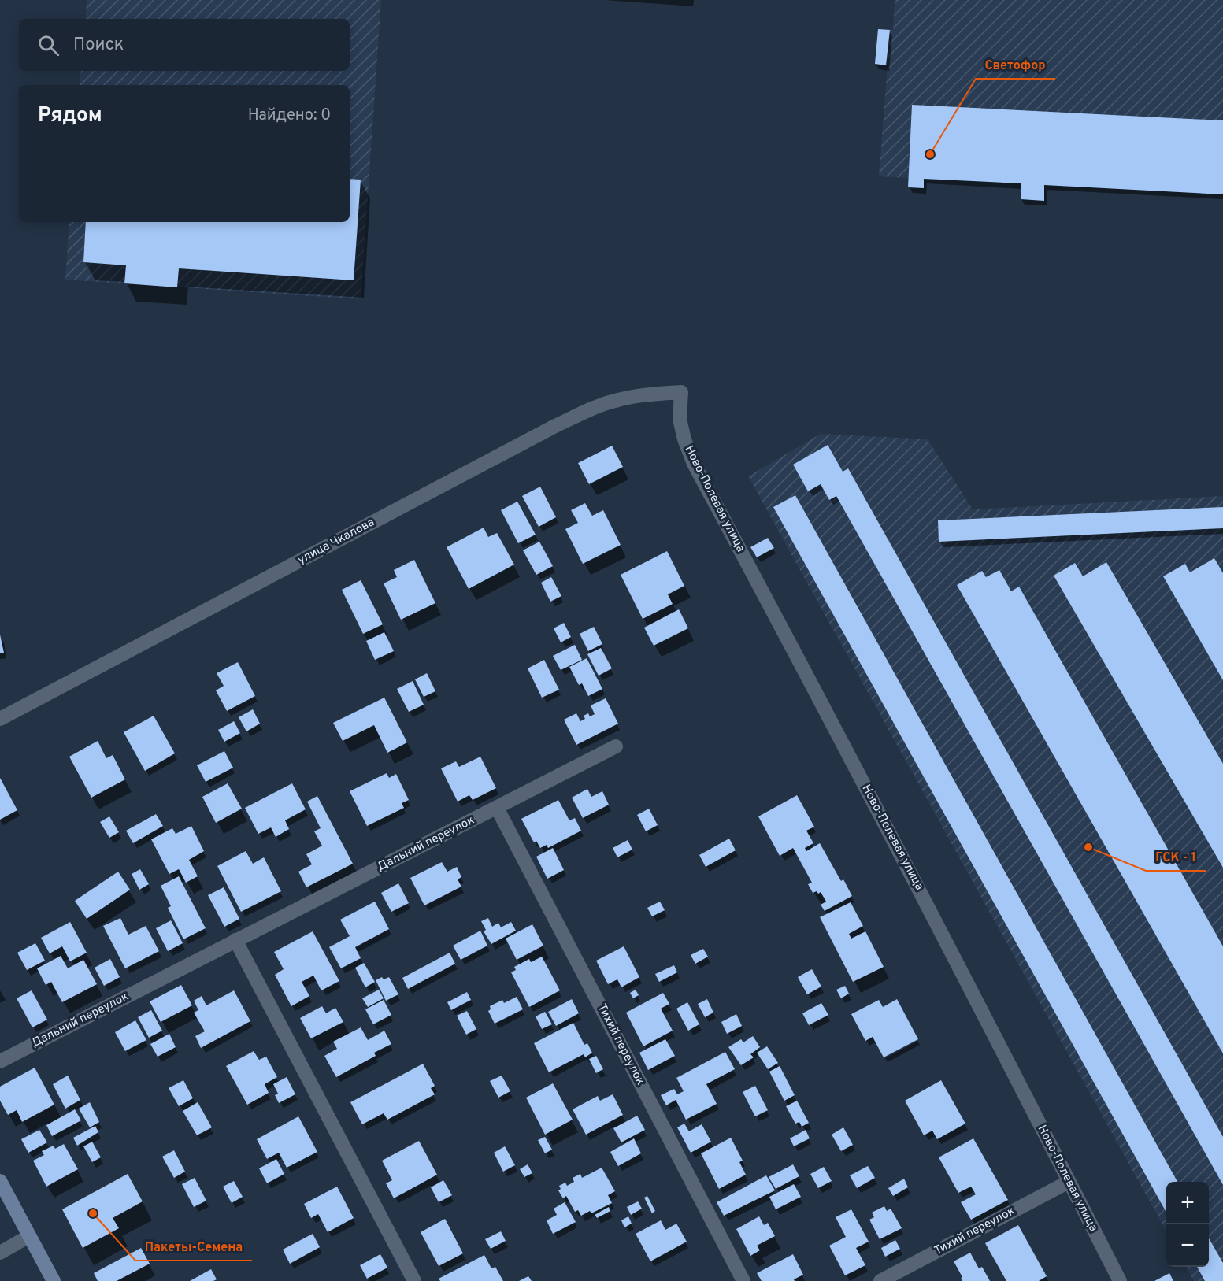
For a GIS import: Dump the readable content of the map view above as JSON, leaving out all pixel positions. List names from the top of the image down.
{
  "streets": {
    "street": [
      "Ново-Полевая улица",
      "улица Чкалова",
      "Дальний переулок",
      "Тихий переулок"
    ]
  },
  "crossings": [
    ["Ново-Полевая улица", "улица Чкалова"],
    ["Ново-Полевая улица", "Тихий переулок"],
    ["Дальний переулок", "Тихий переулок"]
  ],
  "places": ["Светофор", "ГСК - 1", "Пакеты-Семена"],
  "page": {
    "search": "Поиск",
    "heading": ["Рядом", "Найдено: 0"],
    "map_buttons": ["+", "−"]
  }
}
